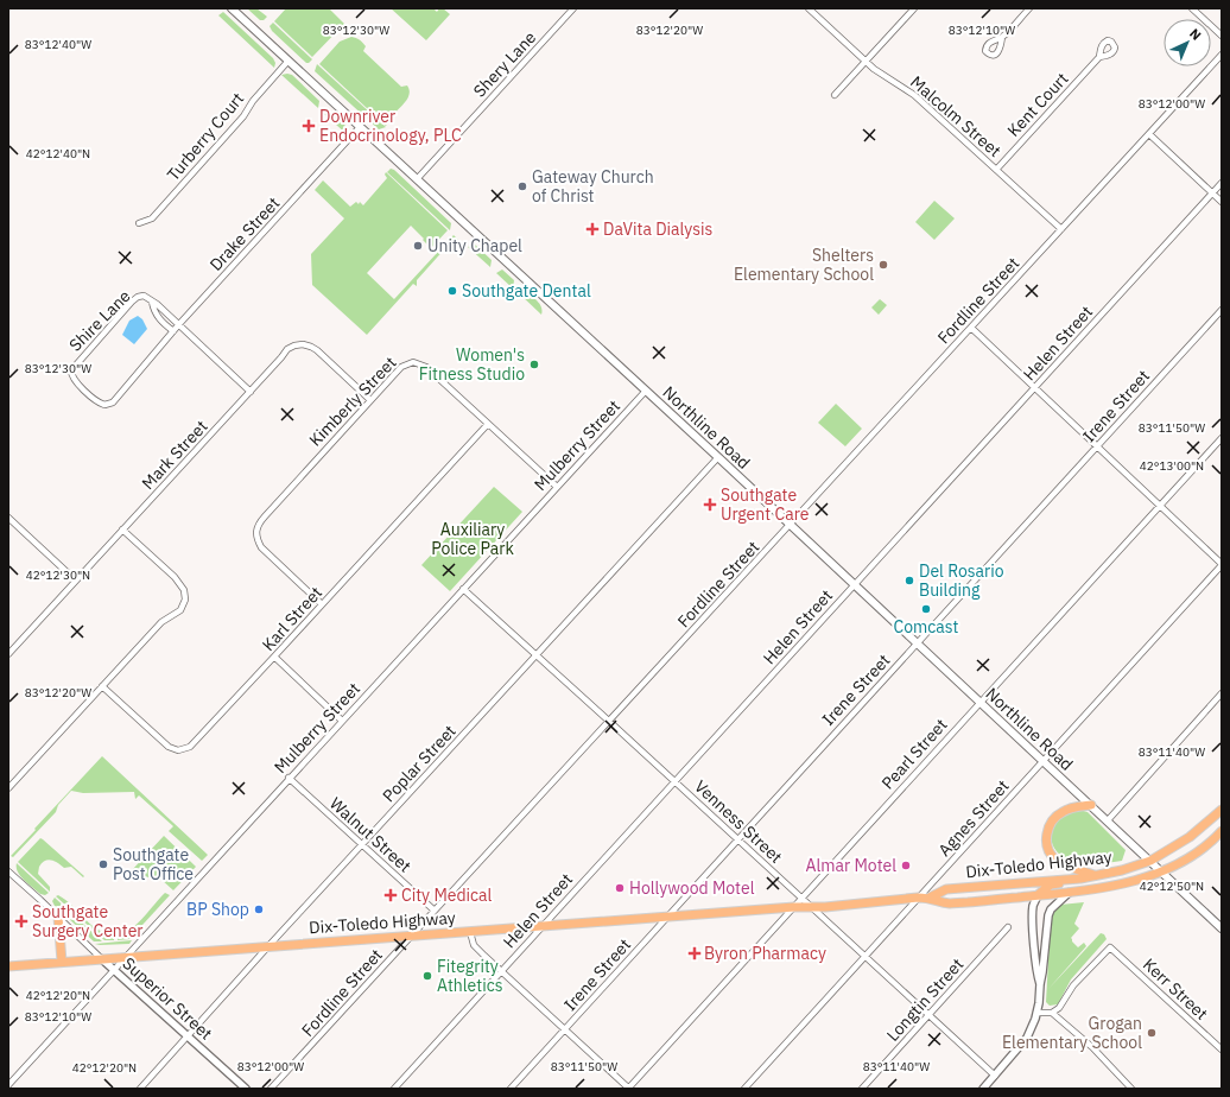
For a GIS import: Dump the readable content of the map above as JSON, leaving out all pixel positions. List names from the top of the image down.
{
  "streets": {
    "main road": ["Northline Road", "Dix-Toledo Highway"],
    "street": [
      "Shery Lane",
      "Kent Court",
      "Malcolm Street",
      "Turberry Court",
      "Drake Street",
      "Fordline Street",
      "Shire Lane",
      "Helen Street",
      "Kimberly Street",
      "Irene Street",
      "Mulberry Street",
      "Mark Street",
      "Karl Street",
      "Pearl Street",
      "Poplar Street",
      "Agnes Street",
      "Venness Street",
      "Walnut Street",
      "Kerr Street",
      "Superior Street",
      "Longtin Street"
    ]
  },
  "crossings": [
    ["Shery Lane", "Northline Road"],
    ["Kent Court", "Malcolm Street"],
    ["Malcolm Street", "Fordline Street"],
    ["Turberry Court", "Northline Road"],
    ["Drake Street", "Shire Lane"],
    ["Drake Street", "Northline Road"],
    ["Fordline Street", "Northline Road"],
    ["Fordline Street", "Venness Street"],
    ["Fordline Street", "Walnut Street"],
    ["Fordline Street", "Dix-Toledo Highway"],
    ["Helen Street", "Northline Road"],
    ["Helen Street", "Venness Street"],
    ["Helen Street", "Dix-Toledo Highway"],
    ["Kimberly Street", "Mulberry Street"],
    ["Kimberly Street", "Mark Street"],
    ["Kimberly Street", "Karl Street"],
    ["Irene Street", "Northline Road"],
    ["Irene Street", "Venness Street"],
    ["Irene Street", "Dix-Toledo Highway"],
    ["Northline Road", "Mulberry Street"],
    ["Northline Road", "Pearl Street"],
    ["Northline Road", "Poplar Street"],
    ["Northline Road", "Agnes Street"],
    ["Northline Road", "Dix-Toledo Highway"],
    ["Mulberry Street", "Venness Street"],
    ["Mulberry Street", "Walnut Street"],
    ["Mulberry Street", "Dix-Toledo Highway"],
    ["Mulberry Street", "Superior Street"],
    ["Pearl Street", "Venness Street"],
    ["Pearl Street", "Dix-Toledo Highway"],
    ["Poplar Street", "Venness Street"],
    ["Poplar Street", "Walnut Street"],
    ["Poplar Street", "Dix-Toledo Highway"],
    ["Poplar Street", "Superior Street"],
    ["Agnes Street", "Venness Street"],
    ["Agnes Street", "Dix-Toledo Highway"],
    ["Venness Street", "Dix-Toledo Highway"],
    ["Venness Street", "Longtin Street"],
    ["Dix-Toledo Highway", "Superior Street"]
  ],
  "parks": ["Auxiliary Police Park"],
  "places": {
    "health": [
      "Downriver Endocrinology, PLC",
      "DaVita Dialysis",
      "Southgate Urgent Care",
      "City Medical",
      "Southgate Surgery Center",
      "Byron Pharmacy"
    ],
    "other": [
      "Gateway Church of Christ",
      "Unity Chapel",
      "Shelters Elementary School",
      "Southgate Dental",
      "Women's Fitness Studio",
      "Del Rosario Building",
      "Comcast",
      "Southgate Post Office",
      "Almar Motel",
      "Hollywood Motel",
      "BP Shop",
      "Fitegrity Athletics",
      "Grogan Elementary School"
    ]
  },
  "north": "top right",
  "coordinates": [
    "83°12'30\"W",
    "83°12'20\"W",
    "83°12'10\"W",
    "83°12'40\"W",
    "83°12'00\"W",
    "42°12'40\"N",
    "83°11'50\"W",
    "42°13'00\"N",
    "42°12'30\"N",
    "83°11'40\"W",
    "42°12'50\"N",
    "42°12'20\"N"
  ]
}
